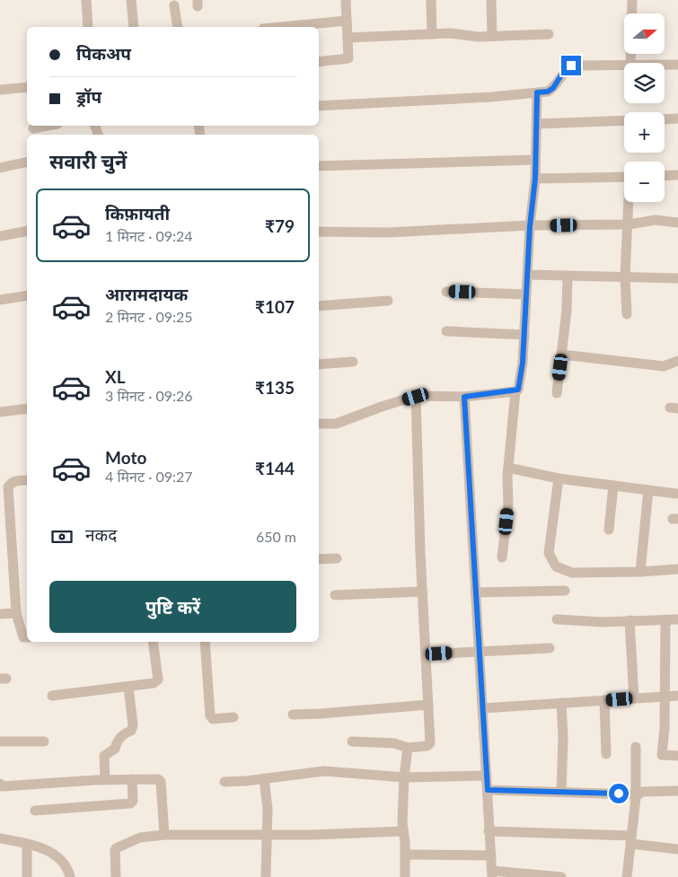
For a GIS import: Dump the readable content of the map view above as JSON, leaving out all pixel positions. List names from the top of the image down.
{
  "north": "right",
  "page": {
    "map_buttons": ["+", "−"],
    "banner": ["पिकअप", "ड्रॉप"],
    "heading": "सवारी चुनें",
    "list": [
      {
        "name": "किफ़ायती",
        "note": "1 मिनट · 09:24",
        "value": "₹79"
      },
      {
        "name": "आरामदायक",
        "note": "2 मिनट · 09:25",
        "value": "₹107"
      },
      {
        "name": "XL",
        "note": "3 मिनट · 09:26",
        "value": "₹135"
      },
      {
        "name": "Moto",
        "note": "4 मिनट · 09:27",
        "value": "₹144"
      }
    ],
    "pay": ["नकद", "650 m"],
    "buttons": "पुष्टि करें"
  }
}
